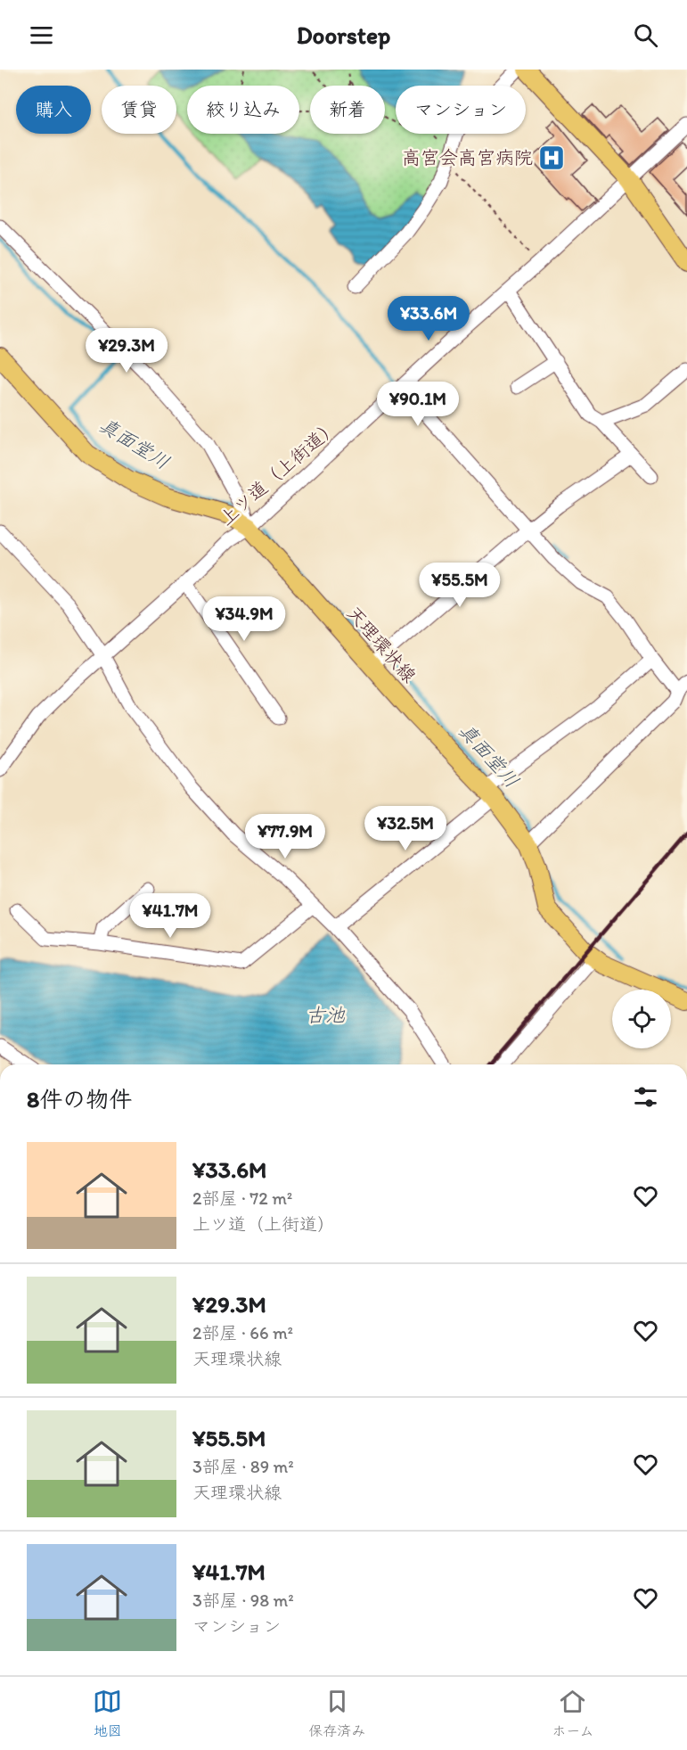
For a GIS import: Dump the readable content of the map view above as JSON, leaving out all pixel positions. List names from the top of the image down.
{
  "streets": {
    "main road": ["天理環状線"],
    "street": ["上ツ道（上街道）"]
  },
  "crossings": [
    ["上ツ道（上街道）", "天理環状線"]
  ],
  "water": ["真面堂川", "古池"],
  "places": {
    "hospital": ["高宮会高宮病院"]
  },
  "page": {
    "header": "Doorstep",
    "chip": [
      "購入",
      "賃貸",
      "絞り込み",
      "新着",
      "マンション"
    ],
    "price": [
      "¥33.6M",
      "¥29.3M",
      "¥90.1M",
      "¥55.5M",
      "¥34.9M",
      "¥32.5M",
      "¥77.9M",
      "¥41.7M"
    ],
    "heading": "8件の物件",
    "list": [
      {
        "name": "¥33.6M",
        "note": "2部屋 · 72 m² · 上ツ道（上街道）"
      },
      {
        "name": "¥29.3M",
        "note": "2部屋 · 66 m² · 天理環状線"
      },
      {
        "name": "¥55.5M",
        "note": "3部屋 · 89 m² · 天理環状線"
      },
      {
        "name": "¥41.7M",
        "note": "3部屋 · 98 m² · マンション"
      }
    ],
    "tabs": ["地図", "保存済み", "ホーム"]
  }
}
